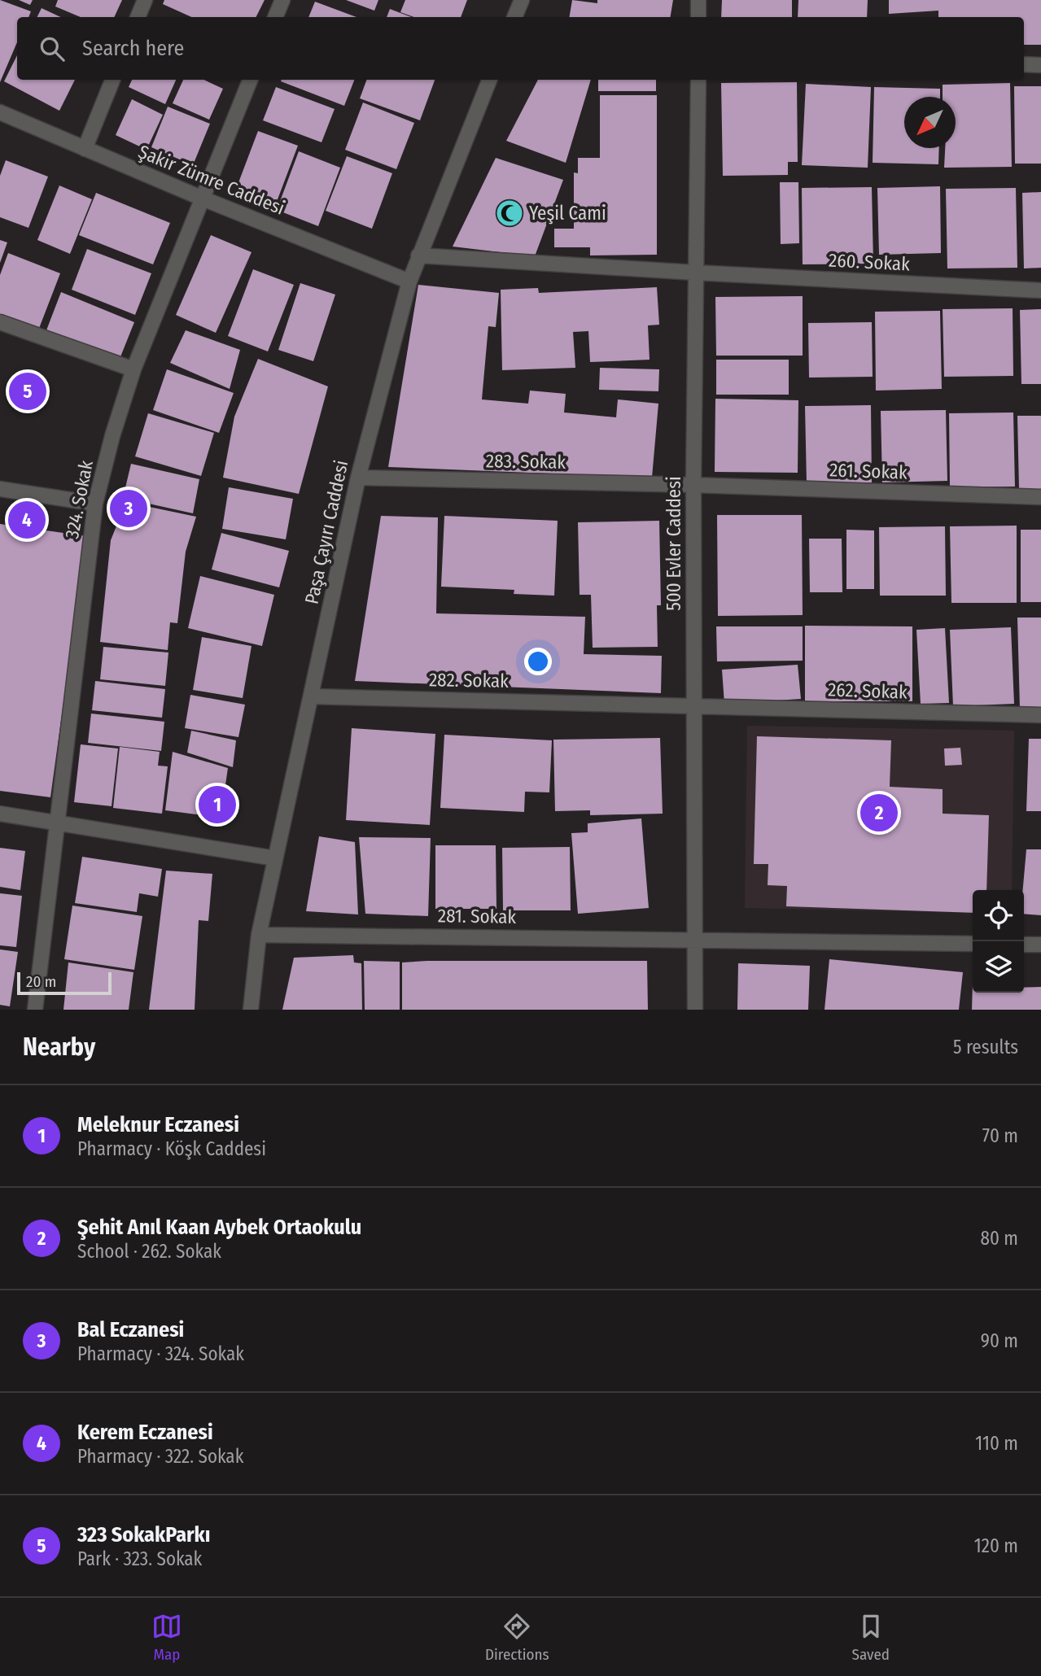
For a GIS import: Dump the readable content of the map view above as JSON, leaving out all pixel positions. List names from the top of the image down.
{
  "streets": {
    "street": [
      "Şakir Zümre Caddesi",
      "260. Sokak",
      "283. Sokak",
      "261. Sokak",
      "324. Sokak",
      "Paşa Çayırı Caddesi",
      "500 Evler Caddesi",
      "282. Sokak",
      "262. Sokak",
      "281. Sokak"
    ]
  },
  "crossings": [
    ["Şakir Zümre Caddesi", "324. Sokak"],
    ["Şakir Zümre Caddesi", "Paşa Çayırı Caddesi"],
    ["260. Sokak", "Paşa Çayırı Caddesi"],
    ["260. Sokak", "500 Evler Caddesi"],
    ["283. Sokak", "261. Sokak"],
    ["283. Sokak", "Paşa Çayırı Caddesi"],
    ["283. Sokak", "500 Evler Caddesi"],
    ["261. Sokak", "500 Evler Caddesi"],
    ["Paşa Çayırı Caddesi", "282. Sokak"],
    ["Paşa Çayırı Caddesi", "281. Sokak"],
    ["500 Evler Caddesi", "282. Sokak"],
    ["500 Evler Caddesi", "262. Sokak"],
    ["500 Evler Caddesi", "281. Sokak"],
    ["282. Sokak", "262. Sokak"]
  ],
  "places": {
    "mosque": ["Yeşil Cami"]
  },
  "scale_bar": "20 m",
  "north": "bottom left",
  "page": {
    "search": "Search here",
    "pins": [
      "5",
      "3",
      "4",
      "1",
      "2"
    ],
    "scale": "20 m",
    "heading": ["Nearby", "5 results"],
    "list": [
      {
        "mark": "1",
        "name": "Meleknur Eczanesi",
        "note": "Pharmacy · Köşk Caddesi",
        "value": "70 m"
      },
      {
        "mark": "2",
        "name": "Şehit Anıl Kaan Aybek Ortaokulu",
        "note": "School · 262. Sokak",
        "value": "80 m"
      },
      {
        "mark": "3",
        "name": "Bal Eczanesi",
        "note": "Pharmacy · 324. Sokak",
        "value": "90 m"
      },
      {
        "mark": "4",
        "name": "Kerem Eczanesi",
        "note": "Pharmacy · 322. Sokak",
        "value": "110 m"
      },
      {
        "mark": "5",
        "name": "323 SokakParkı",
        "note": "Park · 323. Sokak",
        "value": "120 m"
      }
    ],
    "nav": ["Map", "Directions", "Saved"]
  }
}
